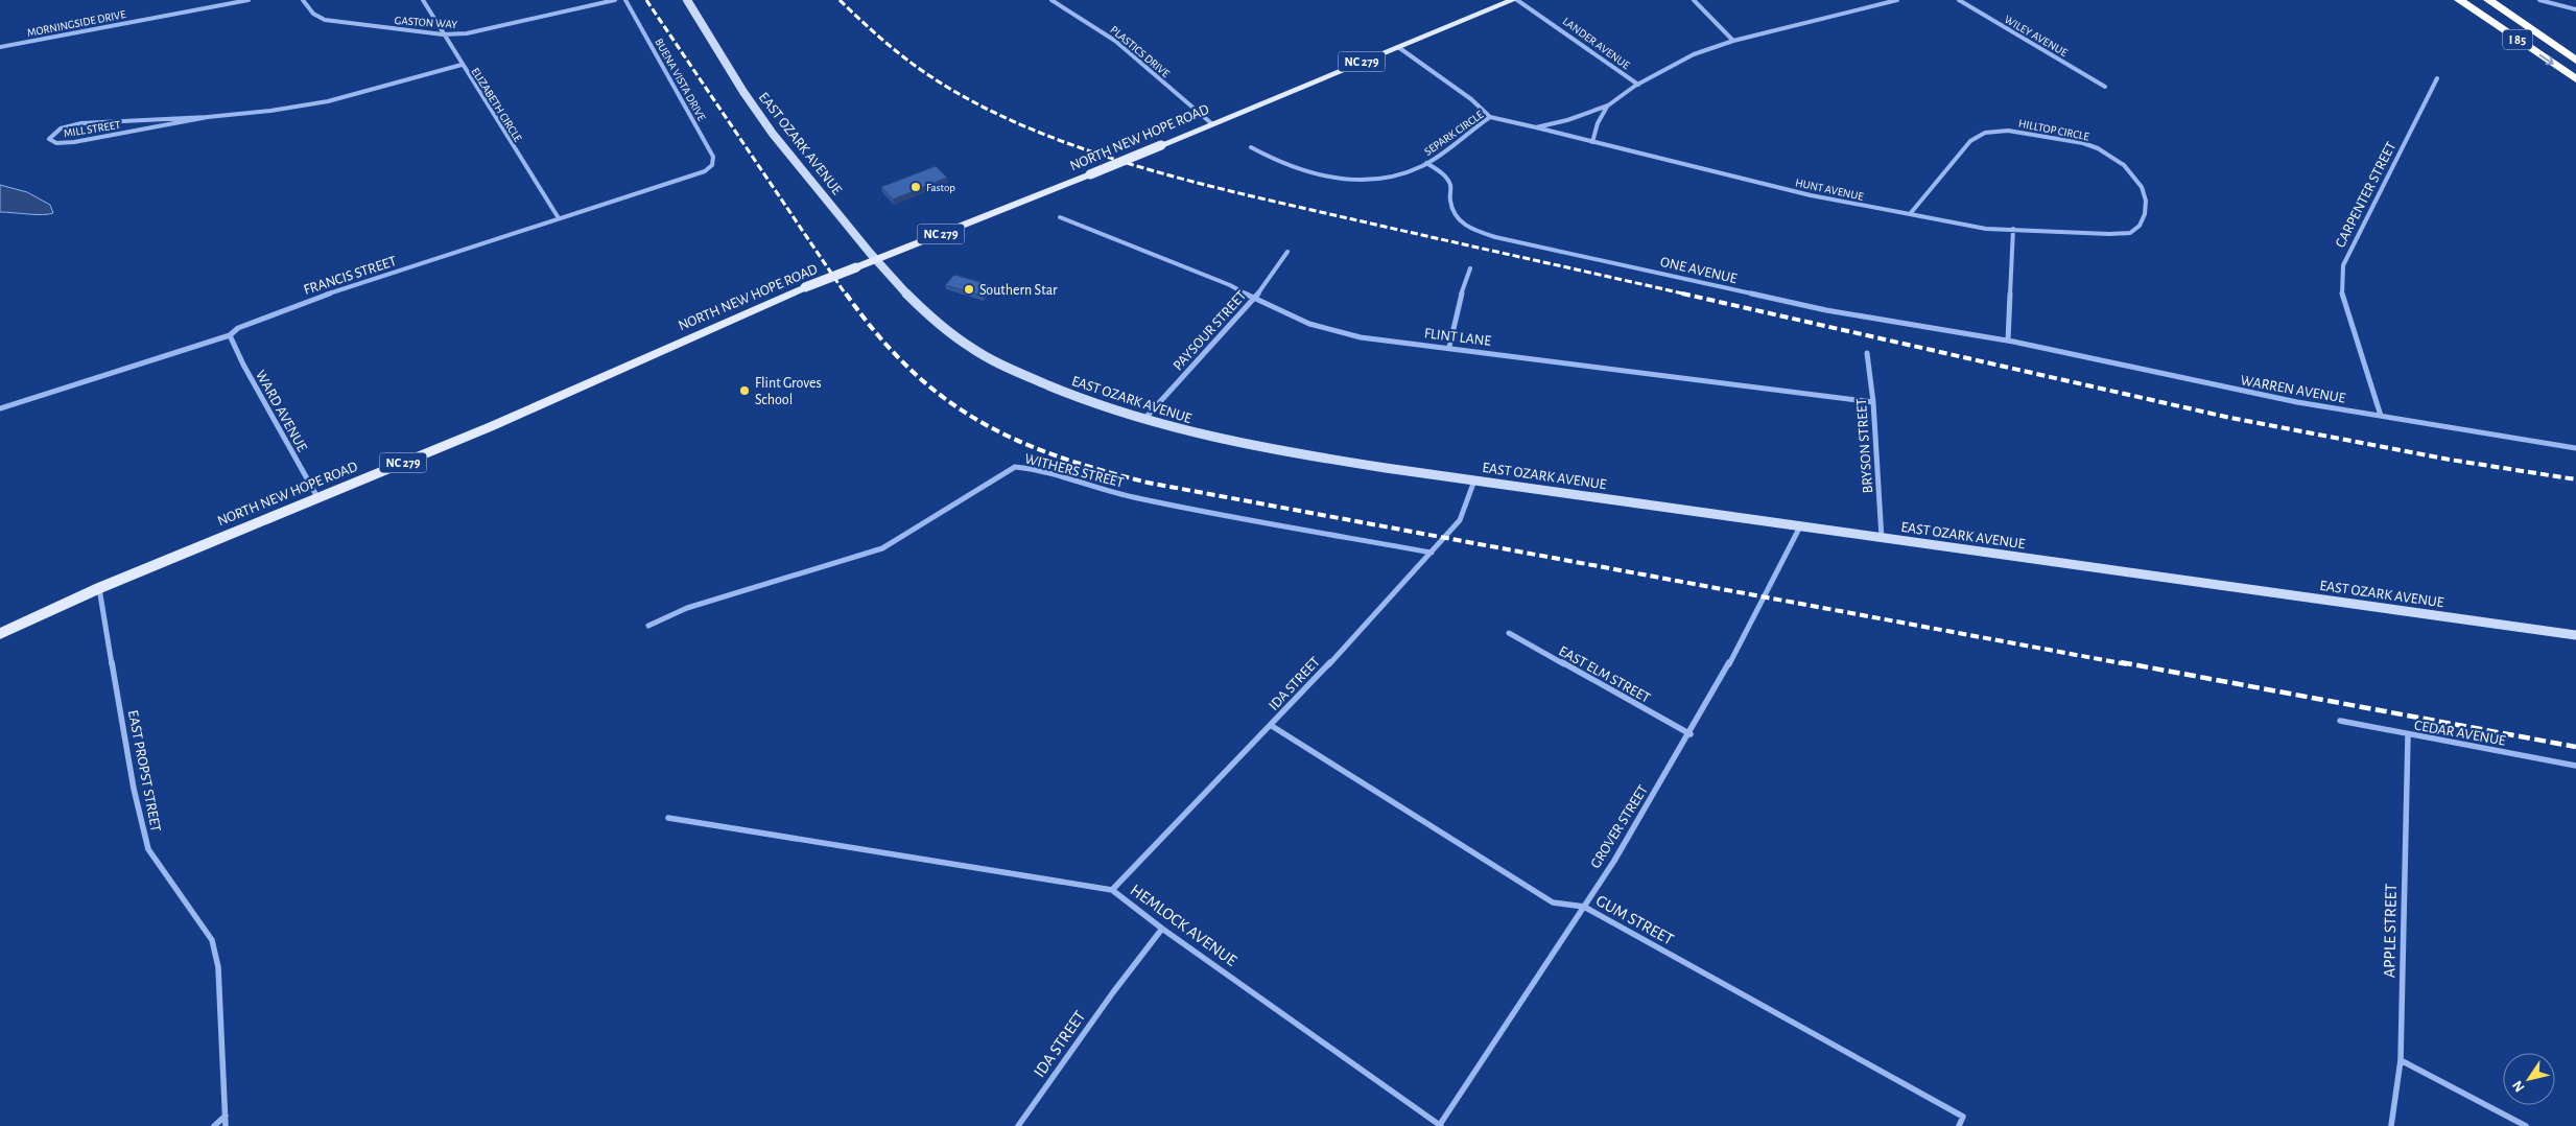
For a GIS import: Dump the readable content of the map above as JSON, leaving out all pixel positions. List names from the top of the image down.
{
  "streets": {
    "highway": ["I 85"],
    "main road": ["NC 279", "NORTH NEW HOPE ROAD", "EAST OZARK AVENUE"],
    "street": [
      "GASTON WAY",
      "MORNINGSIDE DRIVE",
      "WILEY AVENUE",
      "LANDER AVENUE",
      "PLASTICS DRIVE",
      "BUENA VISTA DRIVE",
      "ELIZABETH CIRCLE",
      "MILL STREET",
      "HILLTOP CIRCLE",
      "SEPARK CIRCLE",
      "HUNT AVENUE",
      "CARPENTER STREET",
      "ONE AVENUE",
      "FRANCIS STREET",
      "PAYSOUR STREET",
      "FLINT LANE",
      "WARREN AVENUE",
      "WARD AVENUE",
      "BRYSON STREET",
      "WITHERS STREET",
      "EAST ELM STREET",
      "IDA STREET",
      "CEDAR AVENUE",
      "EAST PROPST STREET",
      "GROVER STREET",
      "GUM STREET",
      "HEMLOCK AVENUE",
      "APPLE STREET"
    ]
  },
  "crossings": [
    ["GASTON WAY", "ELIZABETH CIRCLE"],
    ["LANDER AVENUE", "SEPARK CIRCLE"],
    ["LANDER AVENUE", "NORTH NEW HOPE ROAD"],
    ["PLASTICS DRIVE", "NORTH NEW HOPE ROAD"],
    ["BUENA VISTA DRIVE", "FRANCIS STREET"],
    ["ELIZABETH CIRCLE", "MILL STREET"],
    ["ELIZABETH CIRCLE", "FRANCIS STREET"],
    ["HILLTOP CIRCLE", "HUNT AVENUE"],
    ["SEPARK CIRCLE", "HUNT AVENUE"],
    ["SEPARK CIRCLE", "ONE AVENUE"],
    ["NORTH NEW HOPE ROAD", "EAST OZARK AVENUE"],
    ["NORTH NEW HOPE ROAD", "WARD AVENUE"],
    ["NORTH NEW HOPE ROAD", "EAST PROPST STREET"],
    ["EAST OZARK AVENUE", "PAYSOUR STREET"],
    ["EAST OZARK AVENUE", "BRYSON STREET"],
    ["EAST OZARK AVENUE", "IDA STREET"],
    ["EAST OZARK AVENUE", "GROVER STREET"],
    ["CARPENTER STREET", "WARREN AVENUE"],
    ["ONE AVENUE", "WARREN AVENUE"],
    ["FRANCIS STREET", "WARD AVENUE"],
    ["PAYSOUR STREET", "FLINT LANE"],
    ["FLINT LANE", "BRYSON STREET"],
    ["WITHERS STREET", "IDA STREET"],
    ["EAST ELM STREET", "GROVER STREET"],
    ["IDA STREET", "GUM STREET"],
    ["IDA STREET", "HEMLOCK AVENUE"],
    ["CEDAR AVENUE", "APPLE STREET"],
    ["GROVER STREET", "GUM STREET"],
    ["GROVER STREET", "HEMLOCK AVENUE"]
  ],
  "places": ["Fastop", "Southern Star", "Flint Groves School"],
  "north": "bottom left"
}
